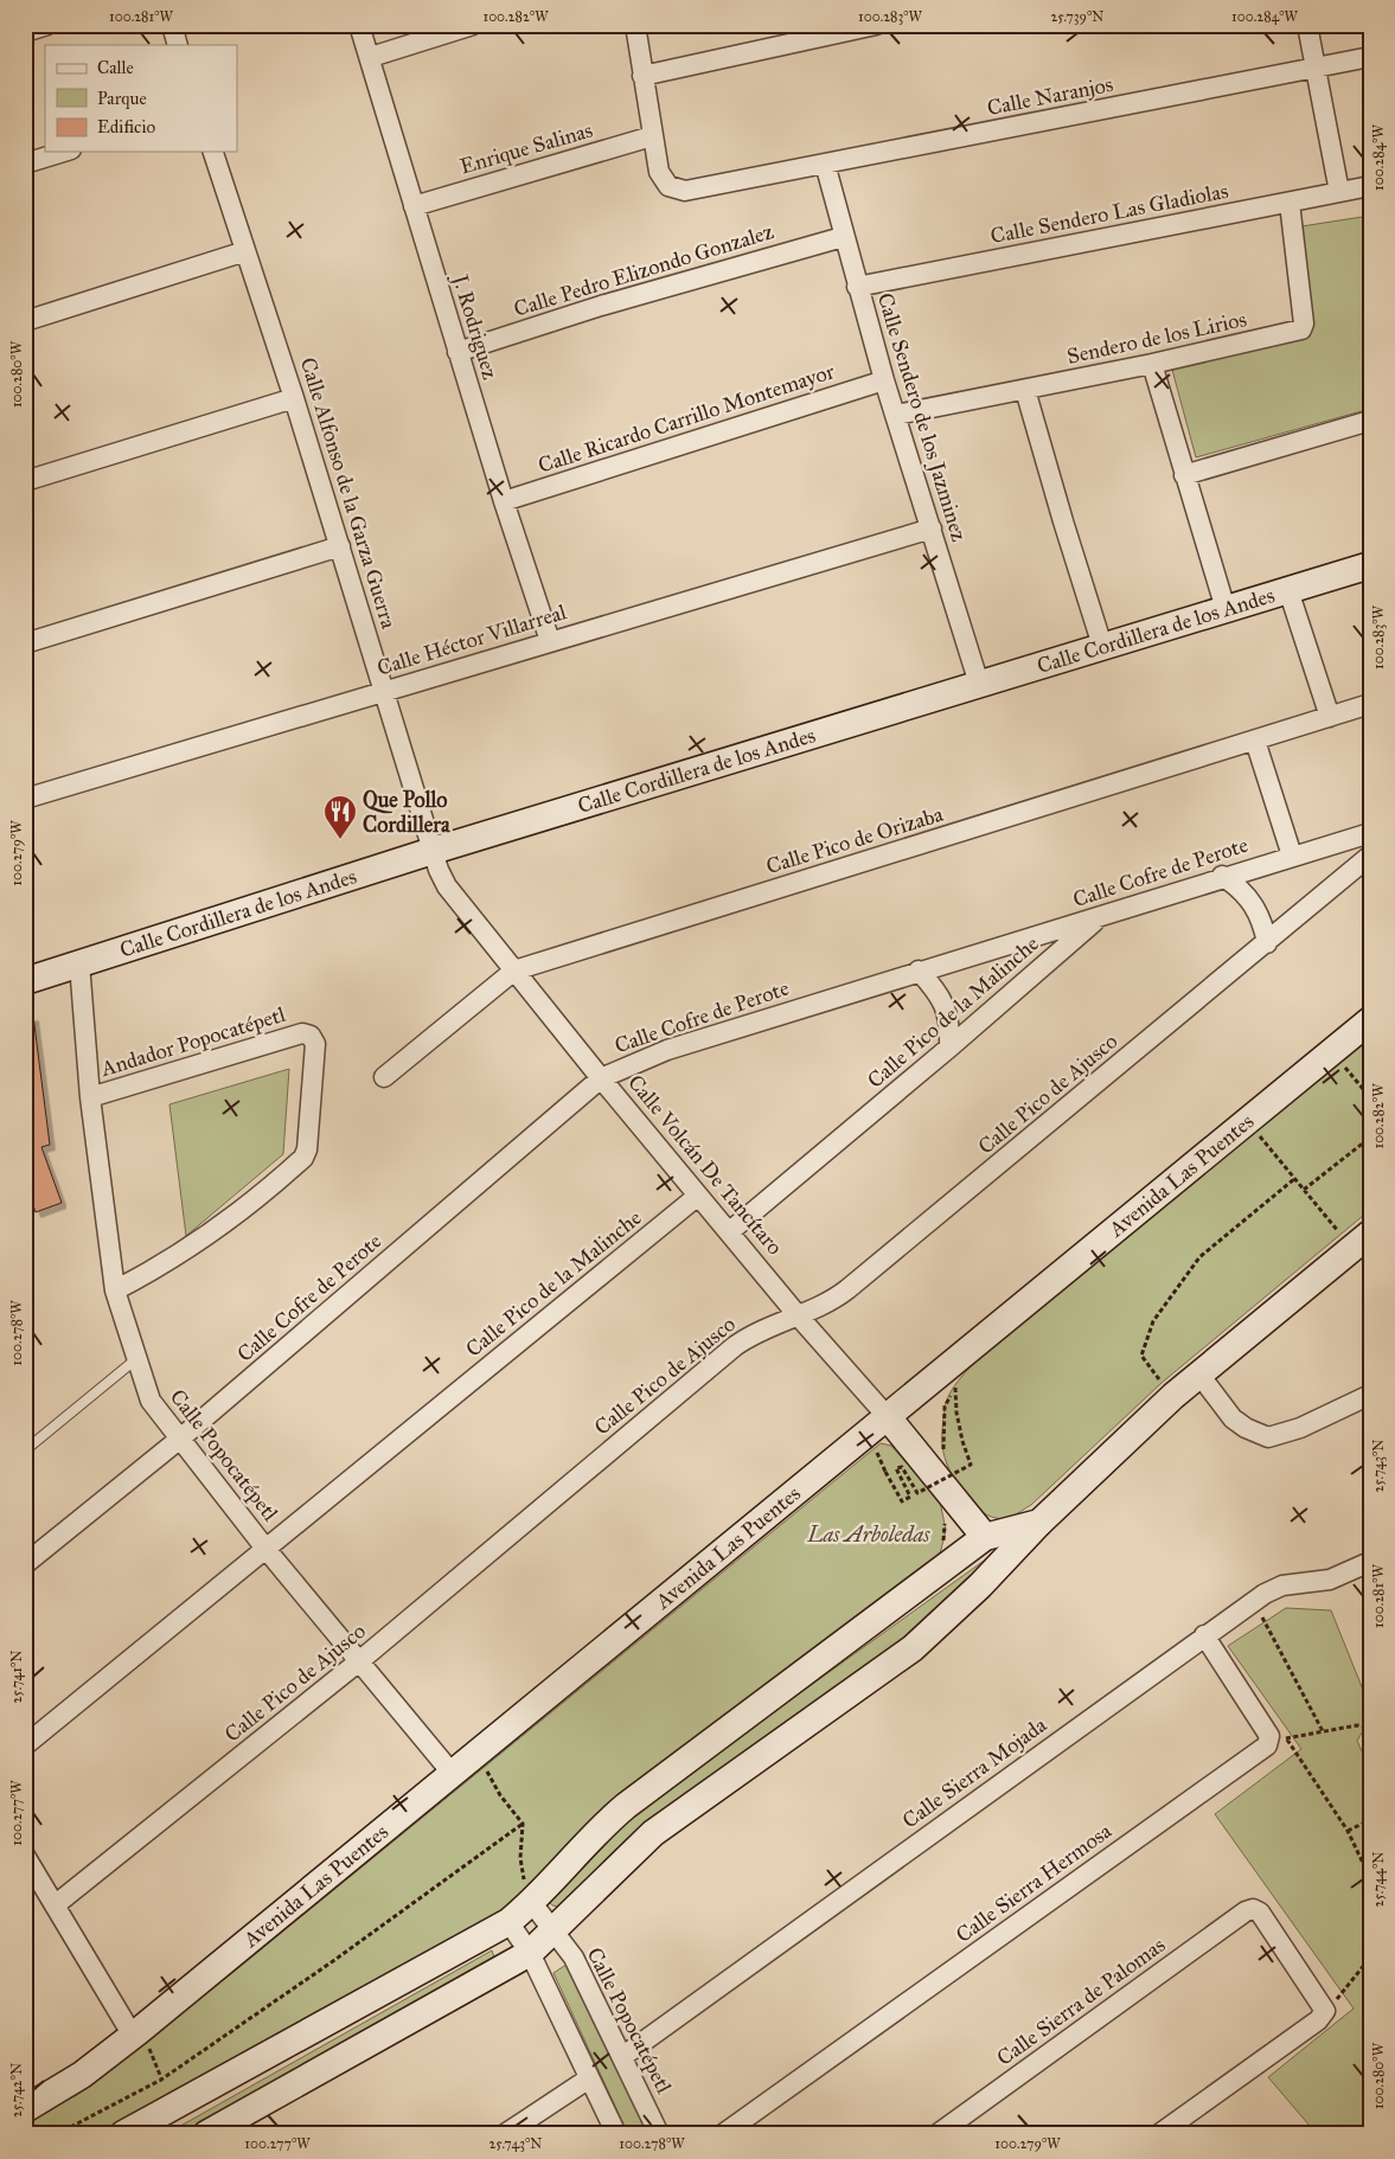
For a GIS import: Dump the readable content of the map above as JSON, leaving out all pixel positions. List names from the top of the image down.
{
  "streets": {
    "street": [
      "Calle Naranjos",
      "Enrique Salinas",
      "Calle Sendero Las Gladiolas",
      "Calle Pedro Elizondo Gonzalez",
      "J. Rodriguez",
      "Sendero de los Lirios",
      "Calle Sendero de los Jazminez",
      "Calle Ricardo Carrillo Montemayor",
      "Calle Alfonso de la Garza Guerra",
      "Calle Cordillera de los Andes",
      "Calle Héctor Villarreal",
      "Calle Pico de Orizaba",
      "Calle Cofre de Perote",
      "Calle Pico de la Malinche",
      "Andador Popocatépetl",
      "Calle Pico de Ajusco",
      "Calle Volcán De Tancítaro",
      "Avenida Las Puentes",
      "Calle Popocatépetl",
      "Calle Sierra Mojada",
      "Calle Sierra Hermosa",
      "Calle Sierra de Palomas"
    ]
  },
  "crossings": [
    ["Calle Naranjos", "Enrique Salinas"],
    ["Calle Naranjos", "Calle Sendero de los Jazminez"],
    ["Enrique Salinas", "J. Rodriguez"],
    ["Calle Sendero Las Gladiolas", "Sendero de los Lirios"],
    ["Calle Sendero Las Gladiolas", "Calle Sendero de los Jazminez"],
    ["Calle Pedro Elizondo Gonzalez", "J. Rodriguez"],
    ["Calle Pedro Elizondo Gonzalez", "Calle Sendero de los Jazminez"],
    ["J. Rodriguez", "Calle Ricardo Carrillo Montemayor"],
    ["J. Rodriguez", "Calle Héctor Villarreal"],
    ["Sendero de los Lirios", "Calle Sendero de los Jazminez"],
    ["Calle Sendero de los Jazminez", "Calle Ricardo Carrillo Montemayor"],
    ["Calle Sendero de los Jazminez", "Calle Cordillera de los Andes"],
    ["Calle Sendero de los Jazminez", "Calle Héctor Villarreal"],
    ["Calle Alfonso de la Garza Guerra", "Calle Cordillera de los Andes"],
    ["Calle Alfonso de la Garza Guerra", "Calle Héctor Villarreal"],
    ["Calle Alfonso de la Garza Guerra", "Calle Volcán De Tancítaro"],
    ["Calle Cordillera de los Andes", "Calle Volcán De Tancítaro"],
    ["Calle Cordillera de los Andes", "Calle Popocatépetl"],
    ["Calle Pico de Orizaba", "Calle Volcán De Tancítaro"],
    ["Calle Cofre de Perote", "Calle Pico de la Malinche"],
    ["Calle Cofre de Perote", "Calle Volcán De Tancítaro"],
    ["Calle Cofre de Perote", "Calle Popocatépetl"],
    ["Calle Pico de la Malinche", "Calle Volcán De Tancítaro"],
    ["Calle Pico de la Malinche", "Calle Popocatépetl"],
    ["Andador Popocatépetl", "Calle Popocatépetl"],
    ["Calle Pico de Ajusco", "Calle Volcán De Tancítaro"],
    ["Calle Pico de Ajusco", "Calle Popocatépetl"],
    ["Calle Volcán De Tancítaro", "Avenida Las Puentes"],
    ["Avenida Las Puentes", "Calle Popocatépetl"],
    ["Calle Popocatépetl", "Calle Sierra Mojada"]
  ],
  "parks": ["Las Arboledas"],
  "places": {
    "restaurant": ["Que Pollo Cordillera"]
  },
  "legend": ["Calle", "Parque", "Edificio"],
  "coordinates": [
    "100.281°W",
    "100.282°W",
    "100.283°W",
    "25.739°N",
    "100.284°W",
    "100.280°W",
    "100.279°W",
    "100.278°W",
    "25.743°N",
    "25.741°N",
    "100.277°W",
    "25.744°N",
    "25.742°N"
  ]
}
